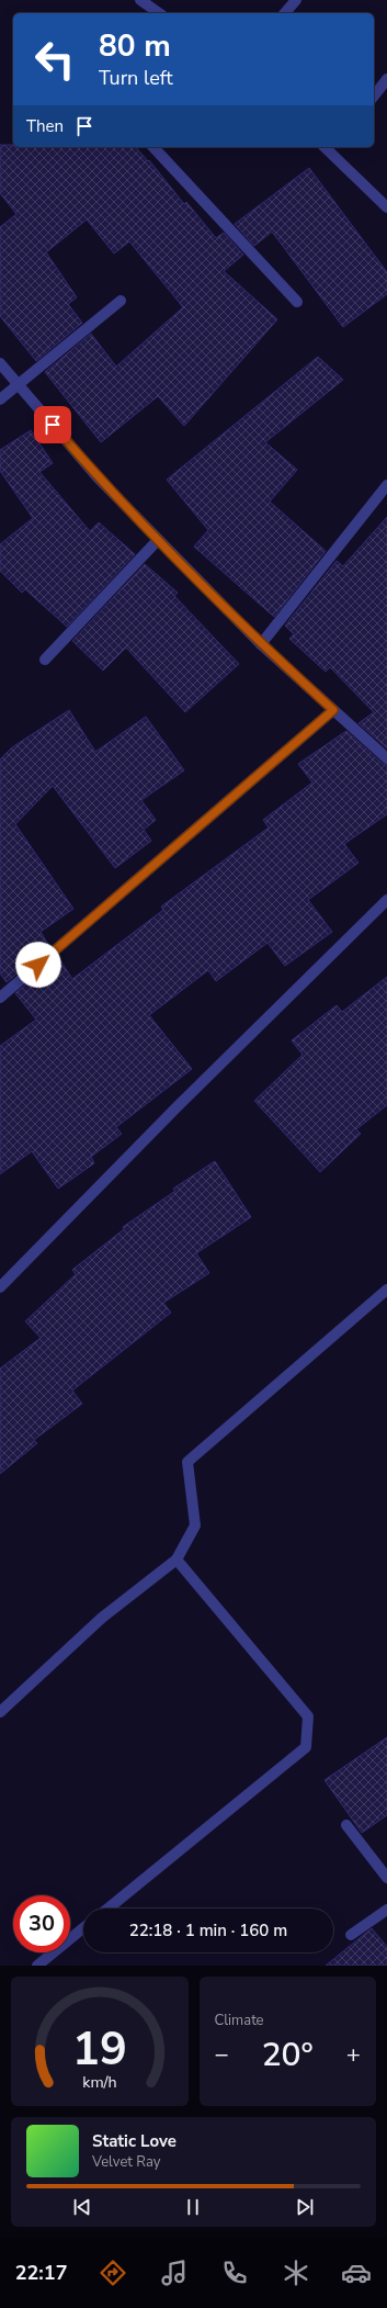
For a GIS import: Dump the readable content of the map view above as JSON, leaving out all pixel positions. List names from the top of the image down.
{
  "page": {
    "turn": ["80 m", "Turn left"],
    "then": "Then",
    "limit": "30",
    "trip": "22:18 · 1 min · 160 m",
    "tile": "Climate",
    "heat": ["−", "20°", "+"],
    "song": ["Static Love", "Velvet Ray"],
    "tabs": "22:17",
    "gauge": ["19", "km/h"]
  }
}
